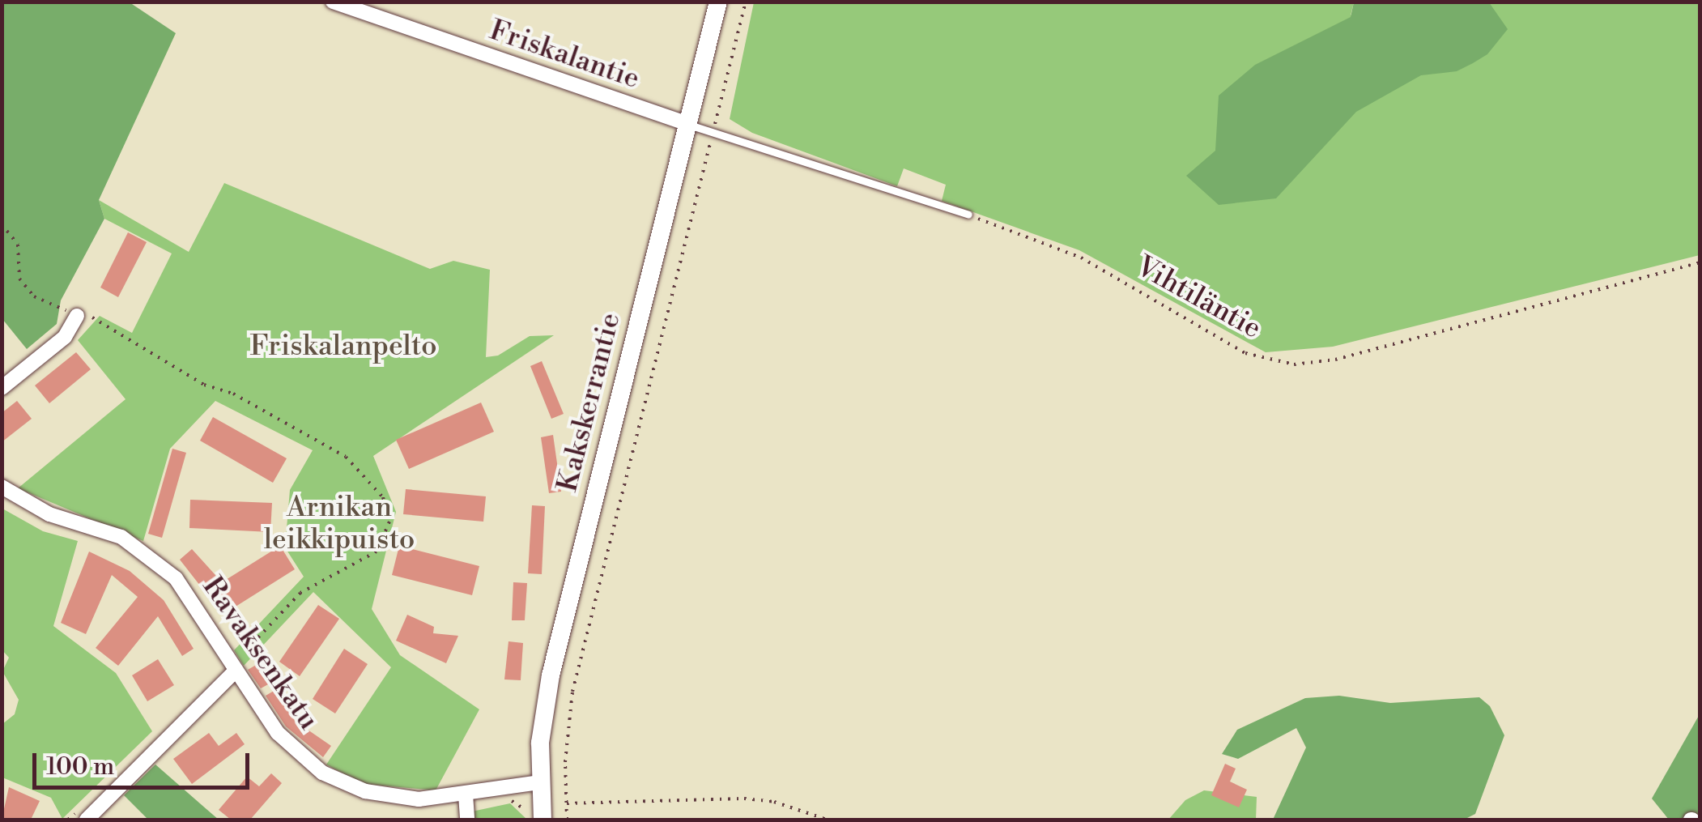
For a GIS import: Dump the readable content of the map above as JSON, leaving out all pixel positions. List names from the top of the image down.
{
  "streets": {
    "main road": ["Kakskerrantie"],
    "street": ["Friskalantie", "Ravaksenkatu"],
    "path": ["Vihtiläntie"]
  },
  "crossings": [
    ["Friskalantie", "Kakskerrantie"],
    ["Kakskerrantie", "Ravaksenkatu"]
  ],
  "parks": ["Friskalanpelto", "Arnikan leikkipuisto"],
  "scale_bar": "100 m"
}
